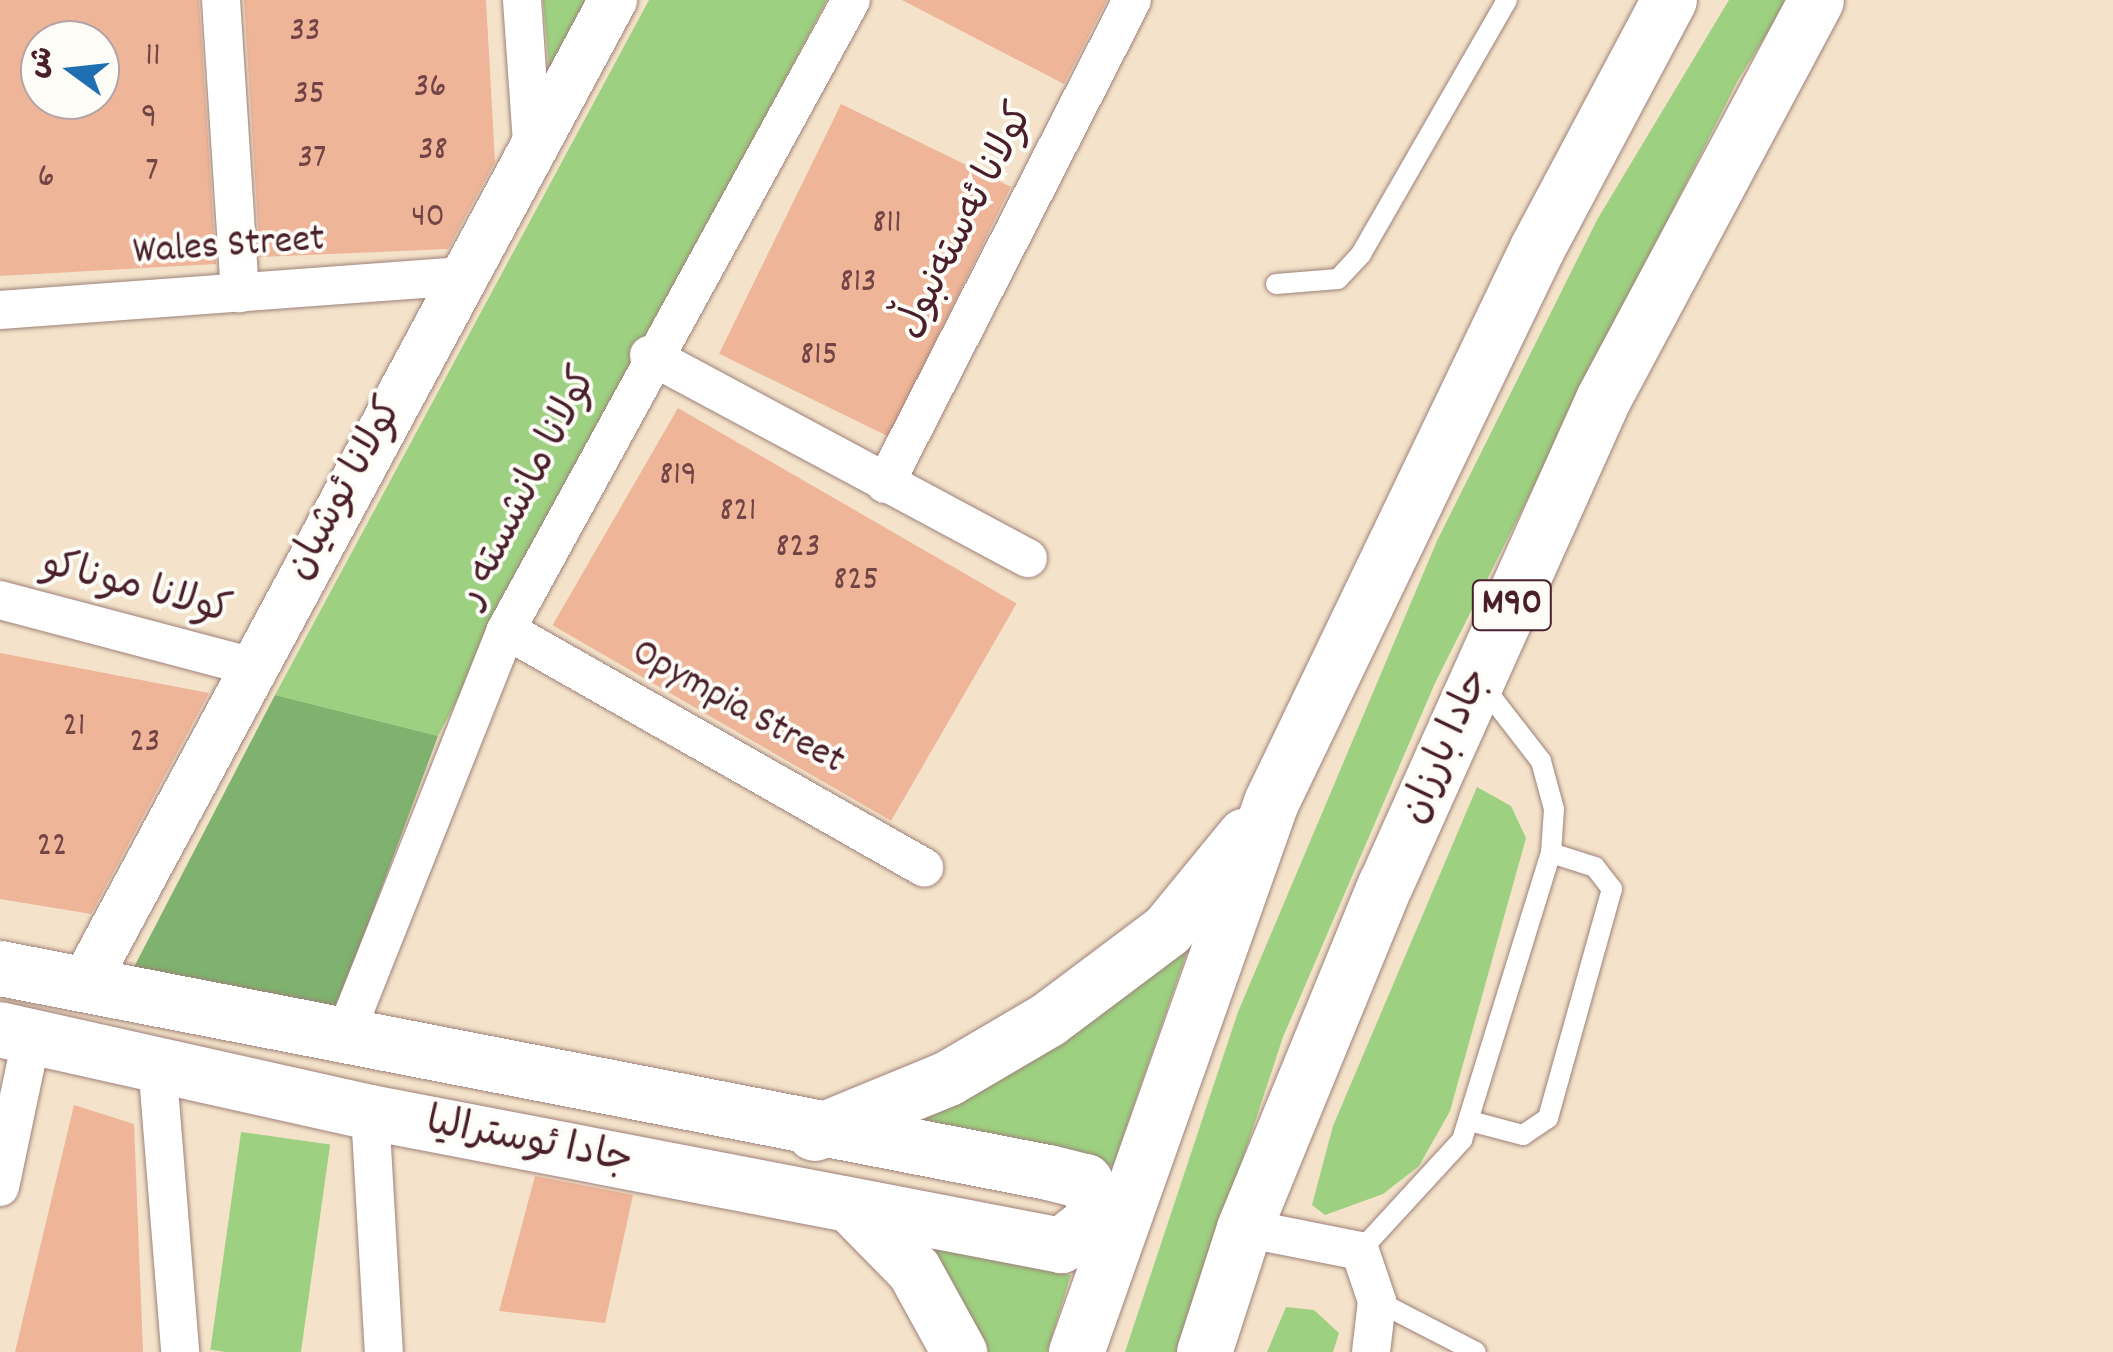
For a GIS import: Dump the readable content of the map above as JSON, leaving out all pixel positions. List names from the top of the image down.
{
  "streets": {
    "main road": ["M90", "جادا بارزان", "جادا ئوسترالیا"],
    "street": [
      "كولانا ئەستەنبوڵ",
      "Wales Street",
      "كولانا مانشسته ر",
      "كولانا ئوشيان",
      "كولانا موناكو",
      "Opympia Street"
    ]
  },
  "crossings": [
    ["Wales Street", "كولانا ئوشيان"],
    ["كولانا مانشسته ر", "Opympia Street"],
    ["كولانا مانشسته ر", "جادا ئوسترالیا"],
    ["كولانا ئوشيان", "كولانا موناكو"],
    ["كولانا ئوشيان", "جادا ئوسترالیا"]
  ],
  "house_numbers": [
    "33",
    "11",
    "36",
    "35",
    "9",
    "38",
    "37",
    "7",
    "6",
    "40",
    "811",
    "813",
    "815",
    "819",
    "821",
    "823",
    "825",
    "21",
    "23",
    "22"
  ],
  "north": "left"
}
